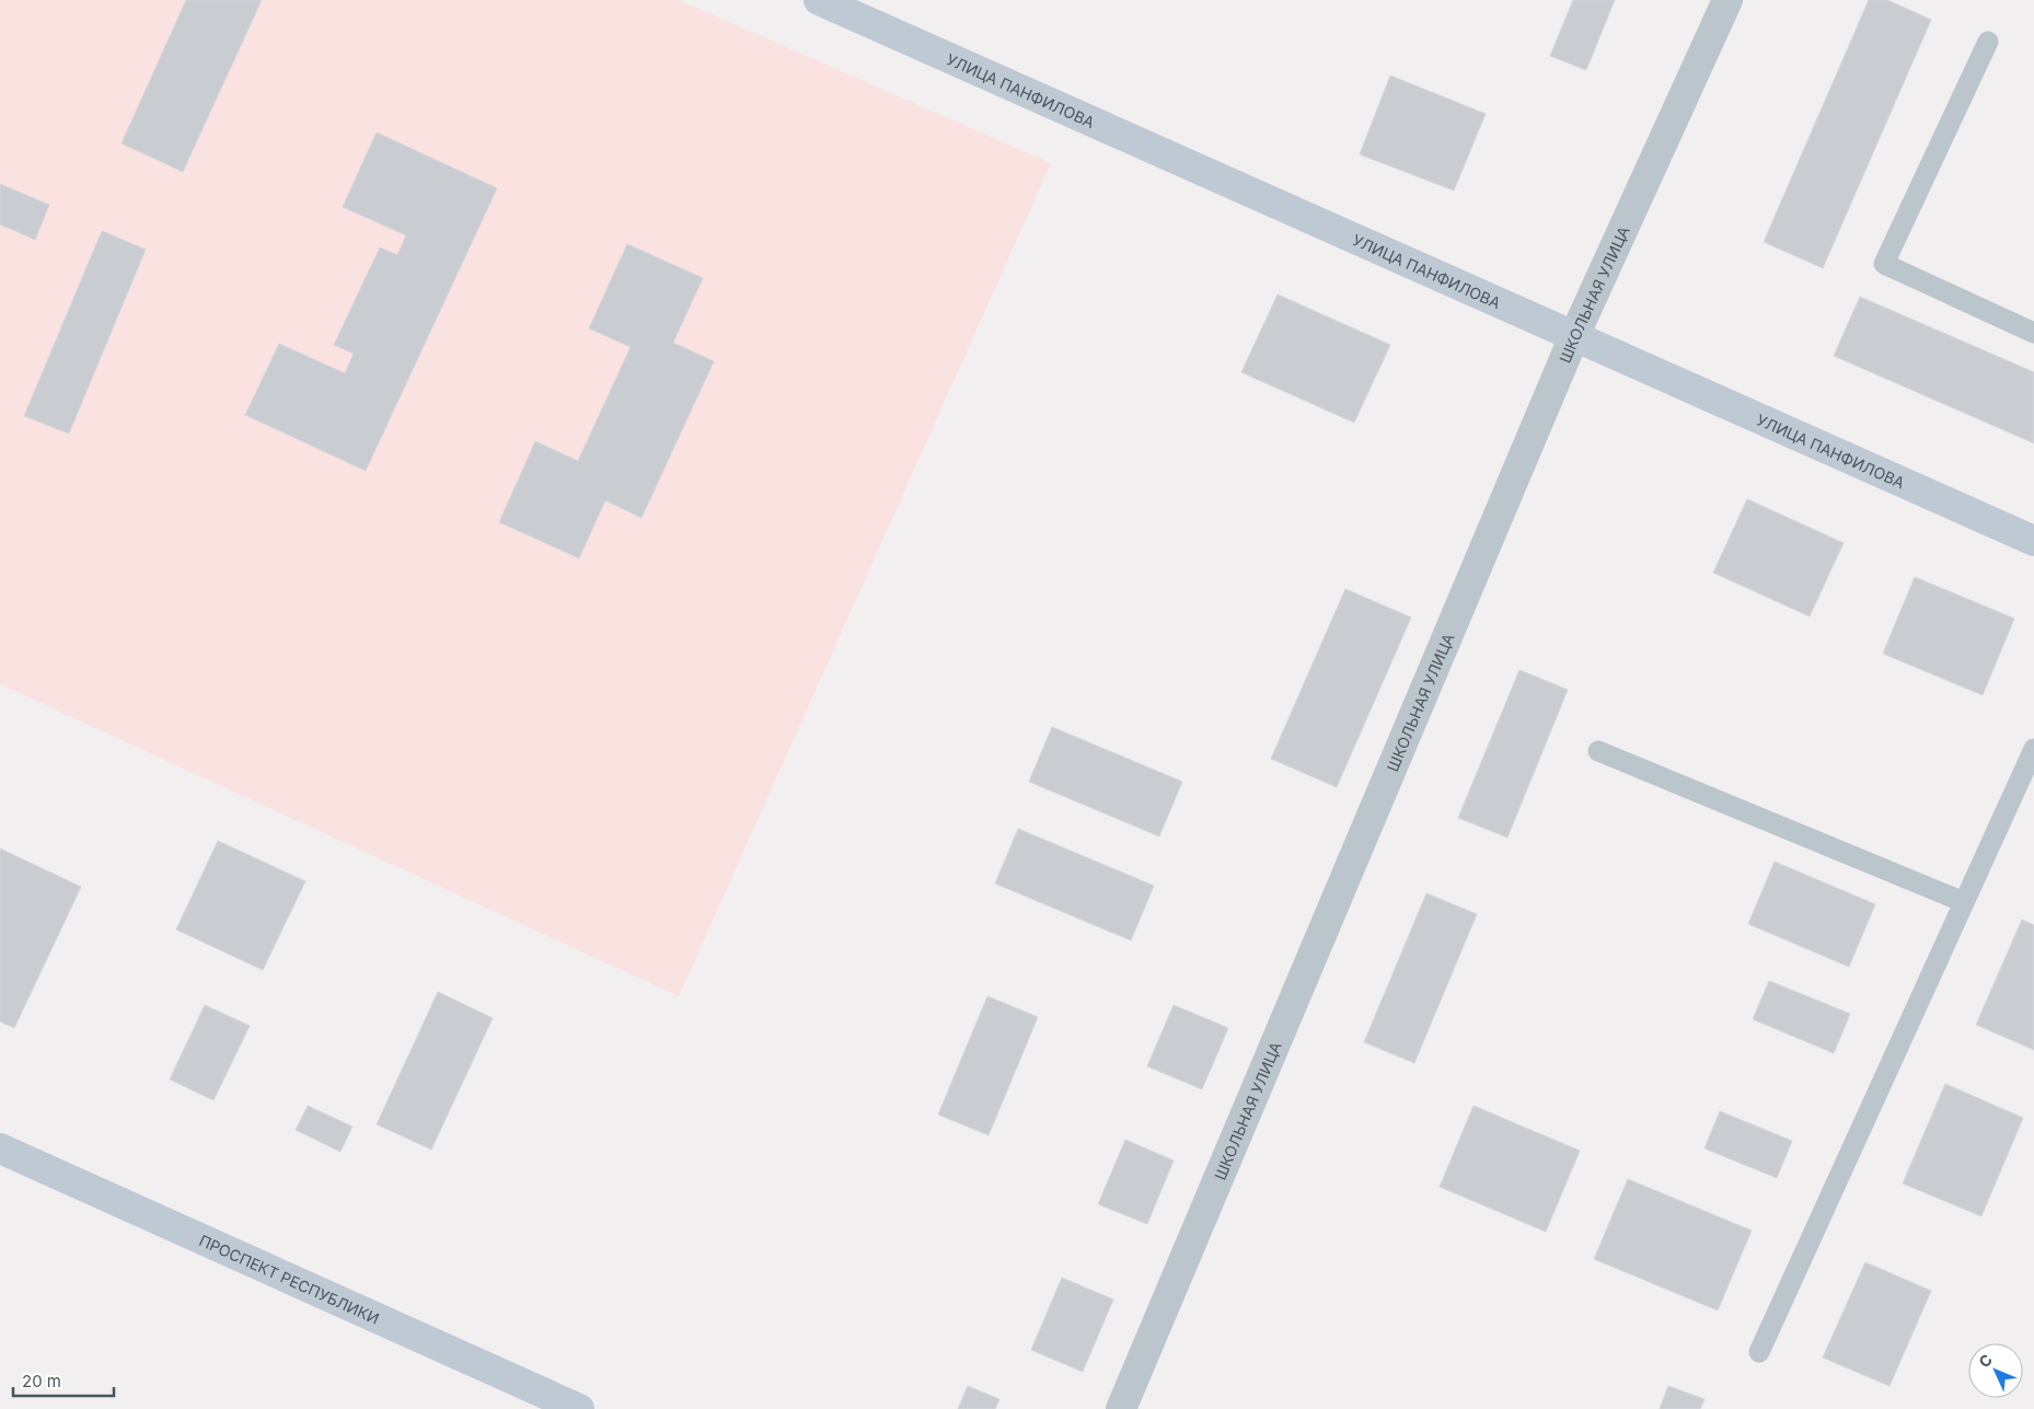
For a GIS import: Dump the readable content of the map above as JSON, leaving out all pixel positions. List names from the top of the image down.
{
  "streets": {
    "street": ["УЛИЦА ПАНФИЛОВА", "ШКОЛЬНАЯ УЛИЦА", "ПРОСПЕКТ РЕСПУБЛИКИ"]
  },
  "crossings": [
    ["УЛИЦА ПАНФИЛОВА", "ШКОЛЬНАЯ УЛИЦА"]
  ],
  "scale_bar": "20 m",
  "north": "top left"
}
